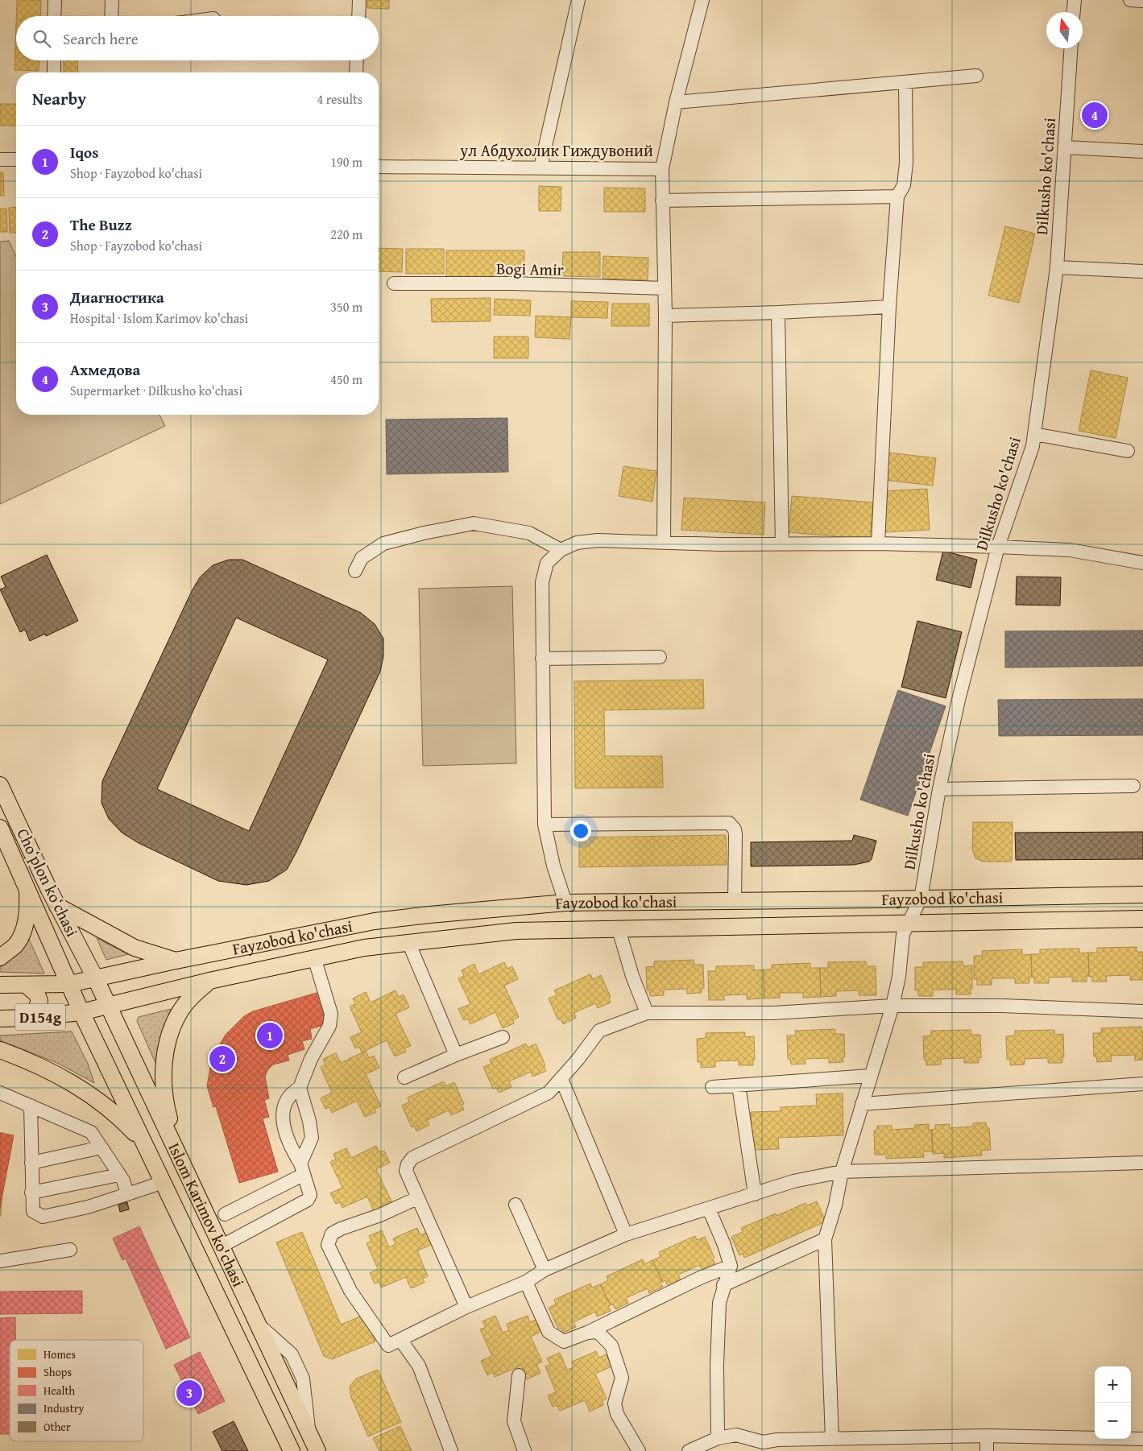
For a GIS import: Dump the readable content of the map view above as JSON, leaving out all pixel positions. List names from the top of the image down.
{
  "streets": {
    "main road": [
      "Choʻplon koʻchasi",
      "Fayzobod ko'chasi",
      "D154g",
      "Islom Karimov ko'chasi"
    ],
    "street": ["ул Абдухолик Гиждувоний", "Dilkusho ko'chasi"]
  },
  "crossings": [
    ["Dilkusho ko'chasi", "Fayzobod ko'chasi"],
    ["Choʻplon koʻchasi", "Fayzobod ko'chasi"],
    ["Choʻplon koʻchasi", "D154g"],
    ["Choʻplon koʻchasi", "Islom Karimov ko'chasi"],
    ["Fayzobod ko'chasi", "D154g"],
    ["Fayzobod ko'chasi", "Islom Karimov ko'chasi"],
    ["D154g", "Islom Karimov ko'chasi"]
  ],
  "legend": [
    "Homes",
    "Shops",
    "Health",
    "Industry",
    "Other"
  ],
  "north": "top",
  "page": {
    "search": "Search here",
    "heading": ["Nearby", "4 results"],
    "pins": [
      "4",
      "1",
      "2",
      "3"
    ],
    "list": [
      {
        "mark": "1",
        "name": "Iqos",
        "note": "Shop · Fayzobod ko'chasi",
        "value": "190 m"
      },
      {
        "mark": "2",
        "name": "The Buzz",
        "note": "Shop · Fayzobod ko'chasi",
        "value": "220 m"
      },
      {
        "mark": "3",
        "name": "Диагностика",
        "note": "Hospital · Islom Karimov ko'chasi",
        "value": "350 m"
      },
      {
        "mark": "4",
        "name": "Ахмедова",
        "note": "Supermarket · Dilkusho ko'chasi",
        "value": "450 m"
      }
    ],
    "map_buttons": ["+", "−"]
  }
}
